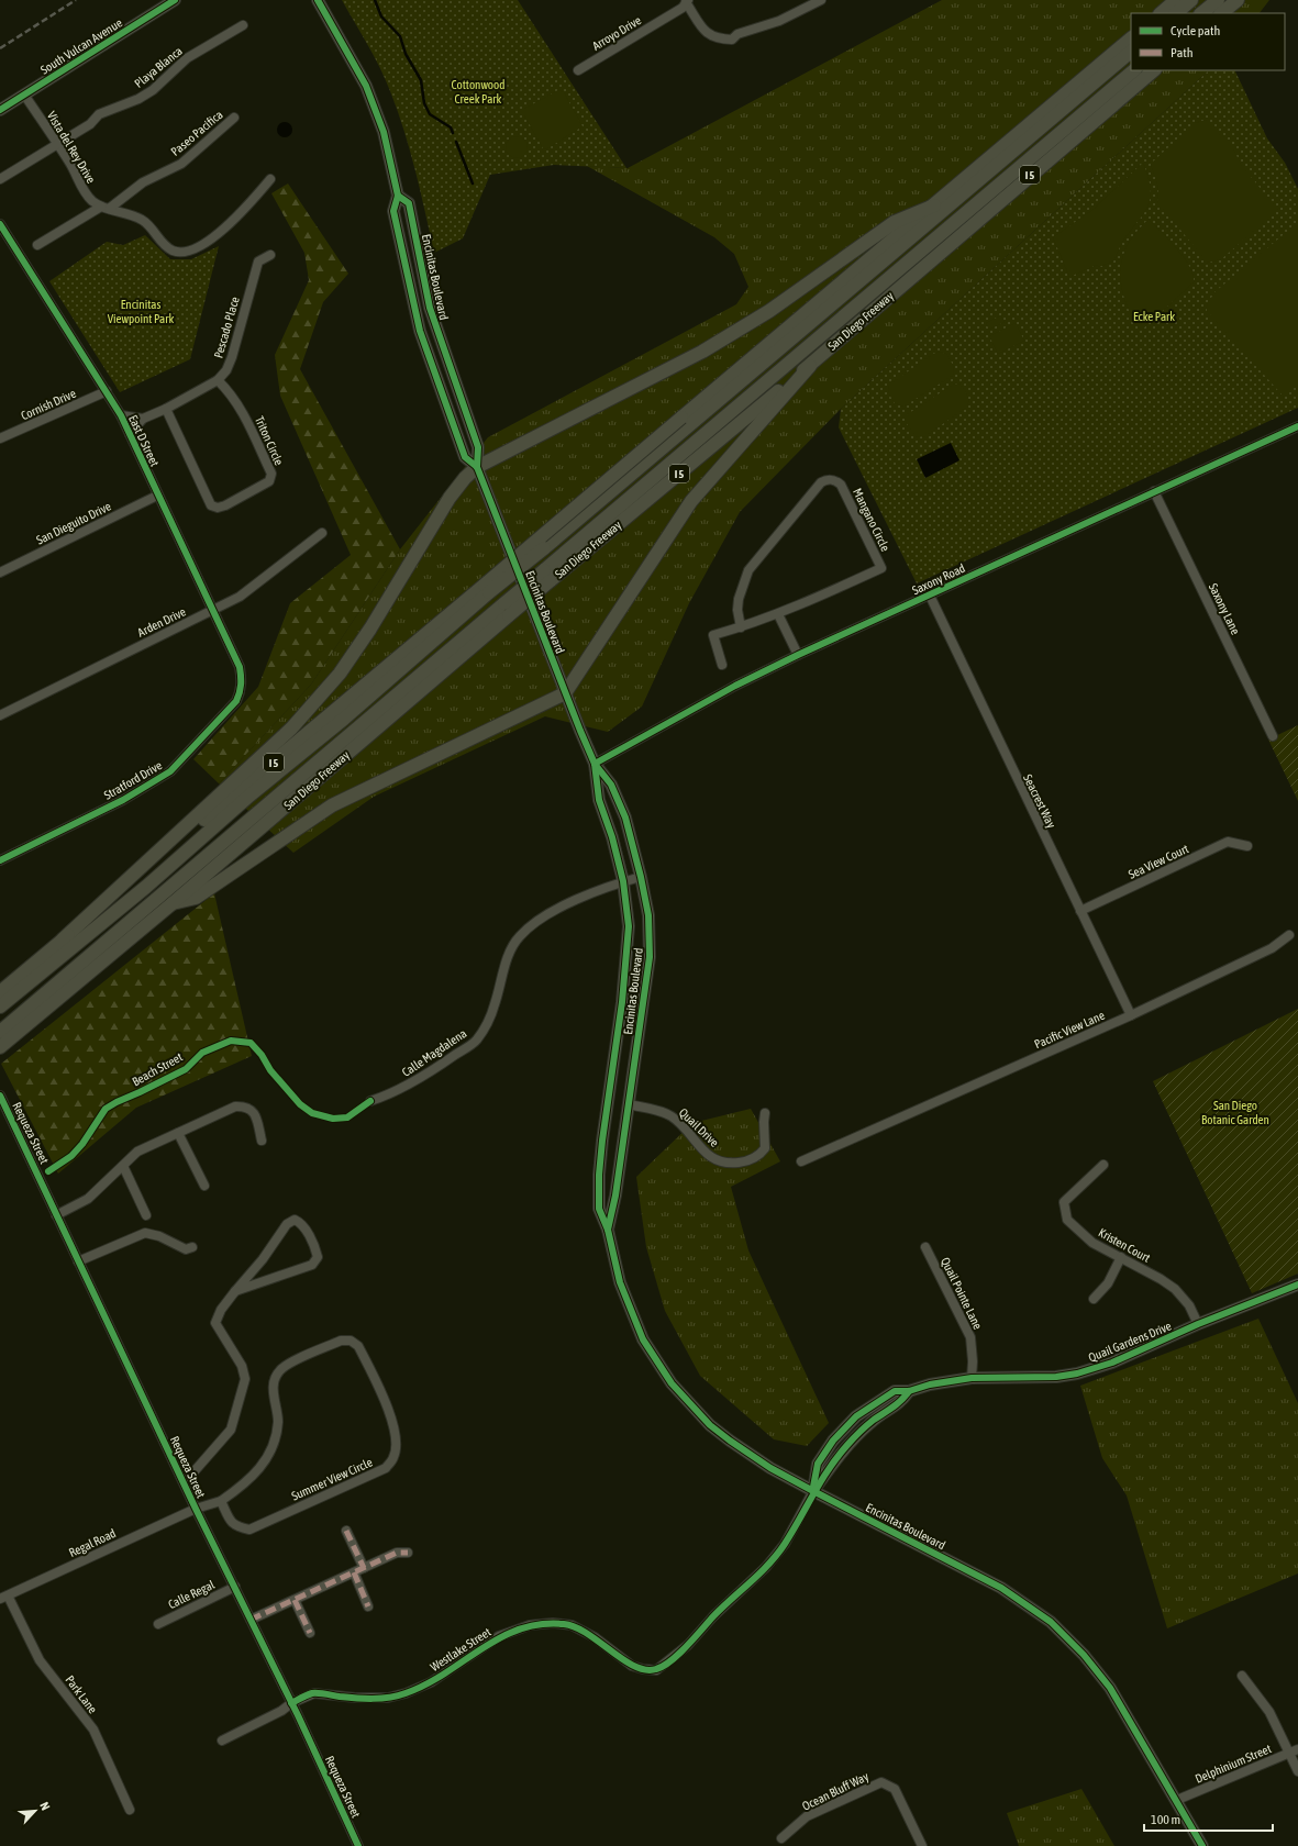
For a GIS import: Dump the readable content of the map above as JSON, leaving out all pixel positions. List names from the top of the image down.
{
  "streets": {
    "highway": ["I 5", "San Diego Freeway"],
    "main road": ["South Vulcan Avenue", "Encinitas Boulevard", "Quail Gardens Drive"],
    "street": [
      "Arroyo Drive",
      "Playa Blanca",
      "Paseo Pacifica",
      "Vista del Rey Drive",
      "Pescado Place",
      "Cornish Drive",
      "East D Street",
      "Triton Circle",
      "Mangano Circle",
      "San Dieguito Drive",
      "Saxony Road",
      "Saxony Lane",
      "Arden Drive",
      "Stratford Drive",
      "Seacrest Way",
      "Sea View Court",
      "Pacific View Lane",
      "Calle Magdalena",
      "Quail Drive",
      "Requeza Street",
      "Kristen Court",
      "Quail Pointe Lane",
      "Summer View Circle",
      "Regal Road",
      "Calle Regal",
      "Westlake Street",
      "Park Lane",
      "Delphinium Street",
      "Ocean Bluff Way"
    ],
    "cycle path": ["Beach Street"]
  },
  "crossings": [
    ["South Vulcan Avenue", "Vista del Rey Drive"],
    ["Playa Blanca", "Vista del Rey Drive"],
    ["Paseo Pacifica", "Vista del Rey Drive"],
    ["Encinitas Boulevard", "Saxony Road"],
    ["Encinitas Boulevard", "Calle Magdalena"],
    ["Encinitas Boulevard", "Quail Drive"],
    ["Encinitas Boulevard", "Quail Gardens Drive"],
    ["Encinitas Boulevard", "Westlake Street"],
    ["Encinitas Boulevard", "Delphinium Street"],
    ["Pescado Place", "East D Street"],
    ["Pescado Place", "Triton Circle"],
    ["Cornish Drive", "East D Street"],
    ["East D Street", "San Dieguito Drive"],
    ["East D Street", "Arden Drive"],
    ["East D Street", "Stratford Drive"],
    ["Saxony Road", "Saxony Lane"],
    ["Saxony Road", "Seacrest Way"],
    ["Seacrest Way", "Sea View Court"],
    ["Seacrest Way", "Pacific View Lane"],
    ["Requeza Street", "Summer View Circle"],
    ["Requeza Street", "Regal Road"],
    ["Requeza Street", "Calle Regal"],
    ["Requeza Street", "Westlake Street"],
    ["Kristen Court", "Quail Gardens Drive"],
    ["Quail Pointe Lane", "Quail Gardens Drive"],
    ["Quail Gardens Drive", "Westlake Street"],
    ["Summer View Circle", "Regal Road"],
    ["Regal Road", "Park Lane"]
  ],
  "parks": [
    "Cottonwood Creek Park",
    "Encinitas Viewpoint Park",
    "Ecke Park",
    "San Diego Botanic Garden"
  ],
  "legend": ["Cycle path", "Path"],
  "scale_bar": "100 m",
  "north": "top right"
}
